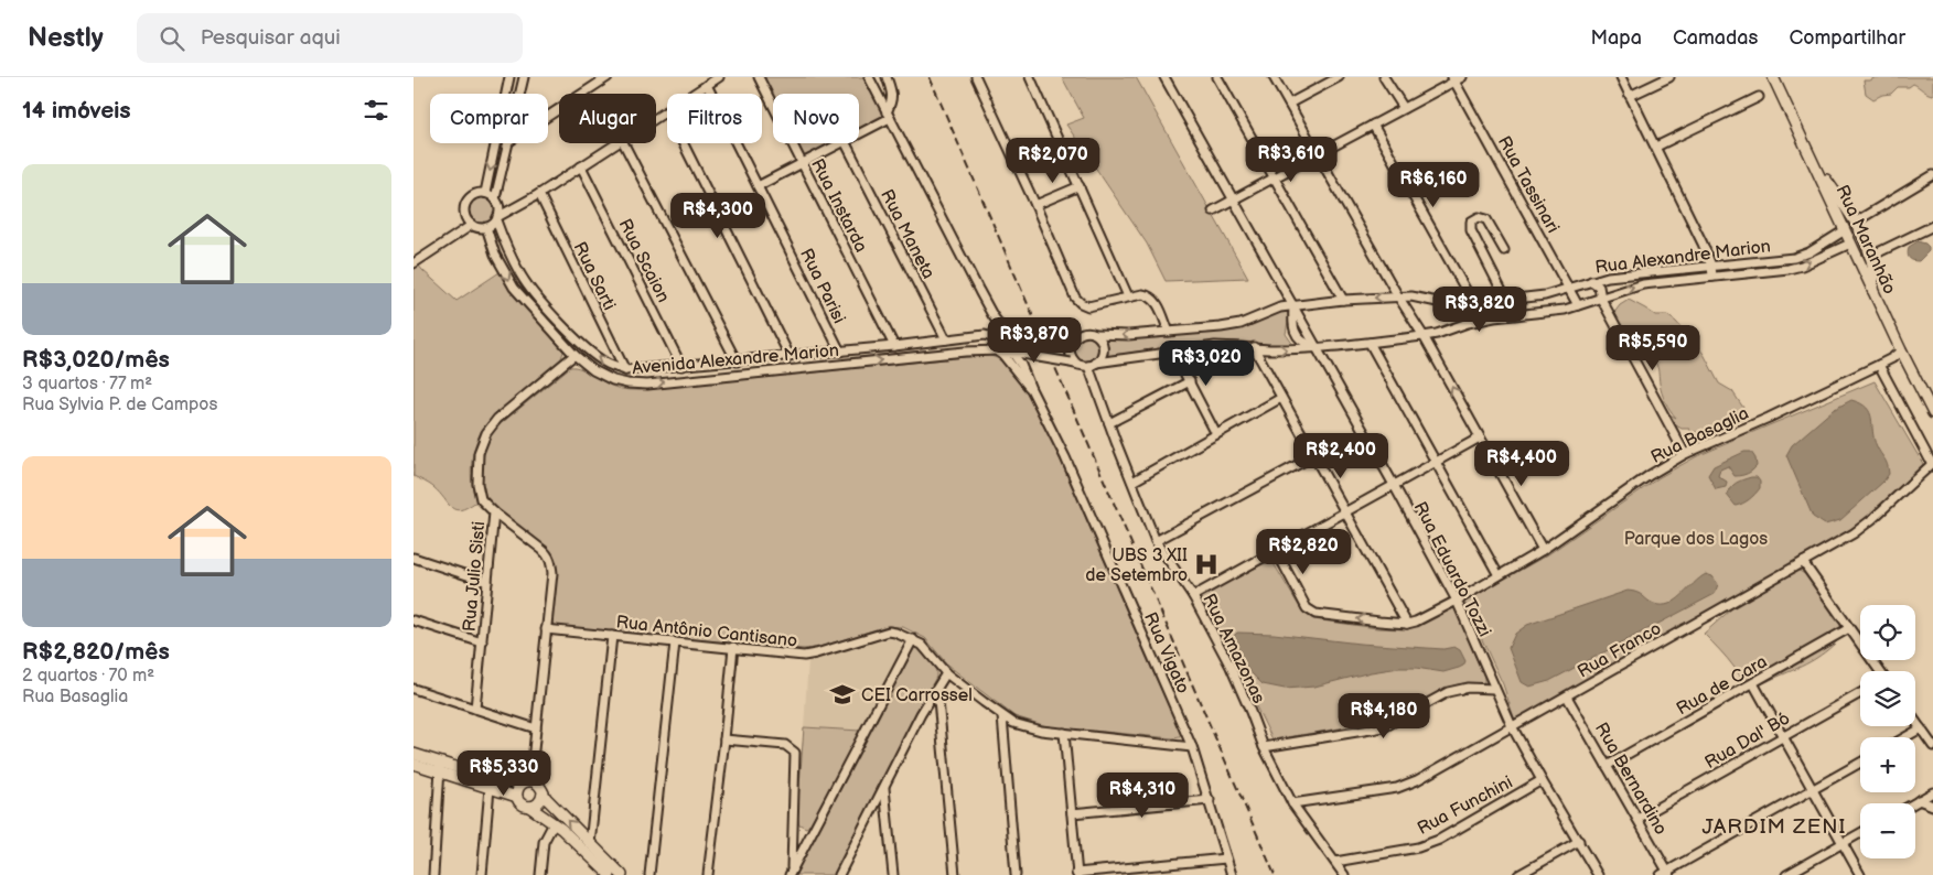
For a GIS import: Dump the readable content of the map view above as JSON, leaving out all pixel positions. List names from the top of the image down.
{
  "streets": {
    "main road": ["Rua Maranhão"],
    "street": [
      "Rua Tassinari",
      "Rua Instarda",
      "Rua Maneta",
      "Rua Alexandre Marion",
      "Rua Scaion",
      "Rua Sarti",
      "Rua Parisi",
      "Avenida Alexandre Marion",
      "Rua Basaglia",
      "Rua Eduardo Tozzi",
      "Rua Julio Sisti",
      "Rua Antônio Cantisano",
      "Rua Amazonas",
      "Rua Franco",
      "Rua Vigato",
      "Rua de Cara",
      "Rua Dal' Bó",
      "Rua Bernardino",
      "Rua Funchini"
    ]
  },
  "crossings": [
    ["Rua Tassinari", "Rua Alexandre Marion"],
    ["Rua Instarda", "Avenida Alexandre Marion"],
    ["Rua Maneta", "Avenida Alexandre Marion"],
    ["Rua Maranhão", "Rua Alexandre Marion"],
    ["Rua Maranhão", "Rua Basaglia"],
    ["Rua Alexandre Marion", "Avenida Alexandre Marion"],
    ["Rua Alexandre Marion", "Rua Eduardo Tozzi"],
    ["Rua Alexandre Marion", "Rua Amazonas"],
    ["Rua Scaion", "Avenida Alexandre Marion"],
    ["Rua Sarti", "Avenida Alexandre Marion"],
    ["Rua Parisi", "Avenida Alexandre Marion"],
    ["Avenida Alexandre Marion", "Rua Amazonas"],
    ["Avenida Alexandre Marion", "Rua Vigato"],
    ["Rua Basaglia", "Rua Eduardo Tozzi"],
    ["Rua Eduardo Tozzi", "Rua Franco"],
    ["Rua Eduardo Tozzi", "Rua Funchini"],
    ["Rua Antônio Cantisano", "Rua Vigato"],
    ["Rua Amazonas", "Rua Franco"],
    ["Rua Amazonas", "Rua Funchini"],
    ["Rua Franco", "Rua Bernardino"],
    ["Rua de Cara", "Rua Bernardino"],
    ["Rua Dal' Bó", "Rua Bernardino"]
  ],
  "districts": ["JARDIM ZENI"],
  "parks": ["Parque dos Lagos"],
  "places": {
    "hospital": ["UBS 3 XII de Setembro"],
    "school or university": ["CEI Carrossel"]
  },
  "page": {
    "header": "Nestly",
    "search": "Pesquisar aqui",
    "nav": ["Mapa", "Camadas", "Compartilhar"],
    "heading": "14 imóveis",
    "chip": [
      "Comprar",
      "Alugar",
      "Filtros",
      "Novo"
    ],
    "price": [
      "R$3,610",
      "R$2,070",
      "R$6,160",
      "R$4,300",
      "R$3,820",
      "R$3,870",
      "R$5,590",
      "R$3,020",
      "R$2,400",
      "R$4,400",
      "R$2,820",
      "R$4,180",
      "R$5,330",
      "R$4,310"
    ],
    "list": [
      {
        "name": "R$3,020/mês",
        "note": "3 quartos · 77 m² · Rua Sylvia P. de Campos"
      },
      {
        "name": "R$2,820/mês",
        "note": "2 quartos · 70 m² · Rua Basaglia"
      }
    ],
    "map_buttons": ["+", "−"]
  }
}
